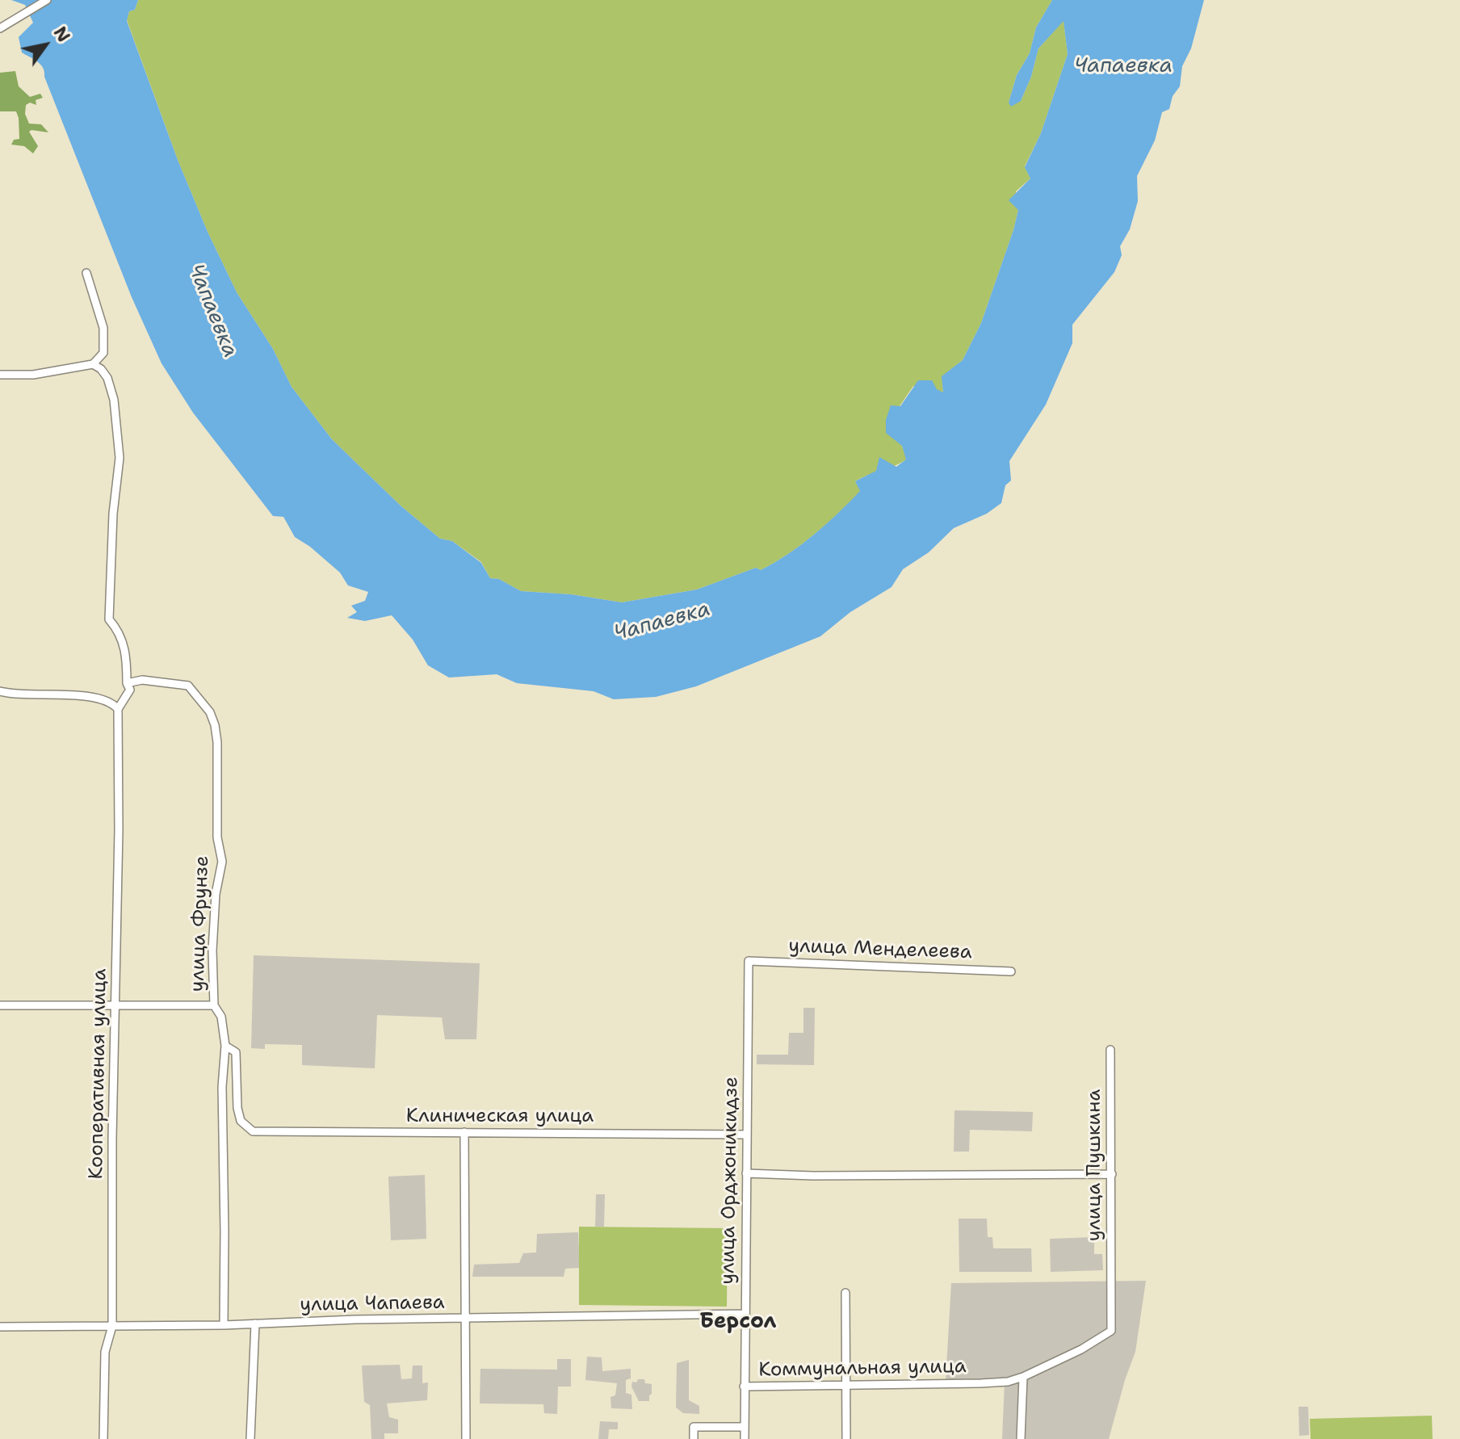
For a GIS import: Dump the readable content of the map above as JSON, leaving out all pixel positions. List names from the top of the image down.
{
  "streets": {
    "street": [
      "улица Фрунзе",
      "улица Менделеева",
      "Кооперативная улица",
      "Клиническая улица",
      "улица Пушкина",
      "улица Орджоникидзе",
      "улица Чапаева",
      "Коммунальная улица"
    ]
  },
  "crossings": [
    ["улица Фрунзе", "Кооперативная улица"],
    ["улица Фрунзе", "Клиническая улица"],
    ["улица Фрунзе", "улица Чапаева"],
    ["улица Менделеева", "улица Орджоникидзе"],
    ["Кооперативная улица", "улица Чапаева"],
    ["Клиническая улица", "улица Орджоникидзе"],
    ["улица Пушкина", "Коммунальная улица"],
    ["улица Орджоникидзе", "улица Чапаева"],
    ["улица Орджоникидзе", "Коммунальная улица"]
  ],
  "districts": ["Берсол"],
  "water": ["Чапаевка"],
  "north": "top right"
}
